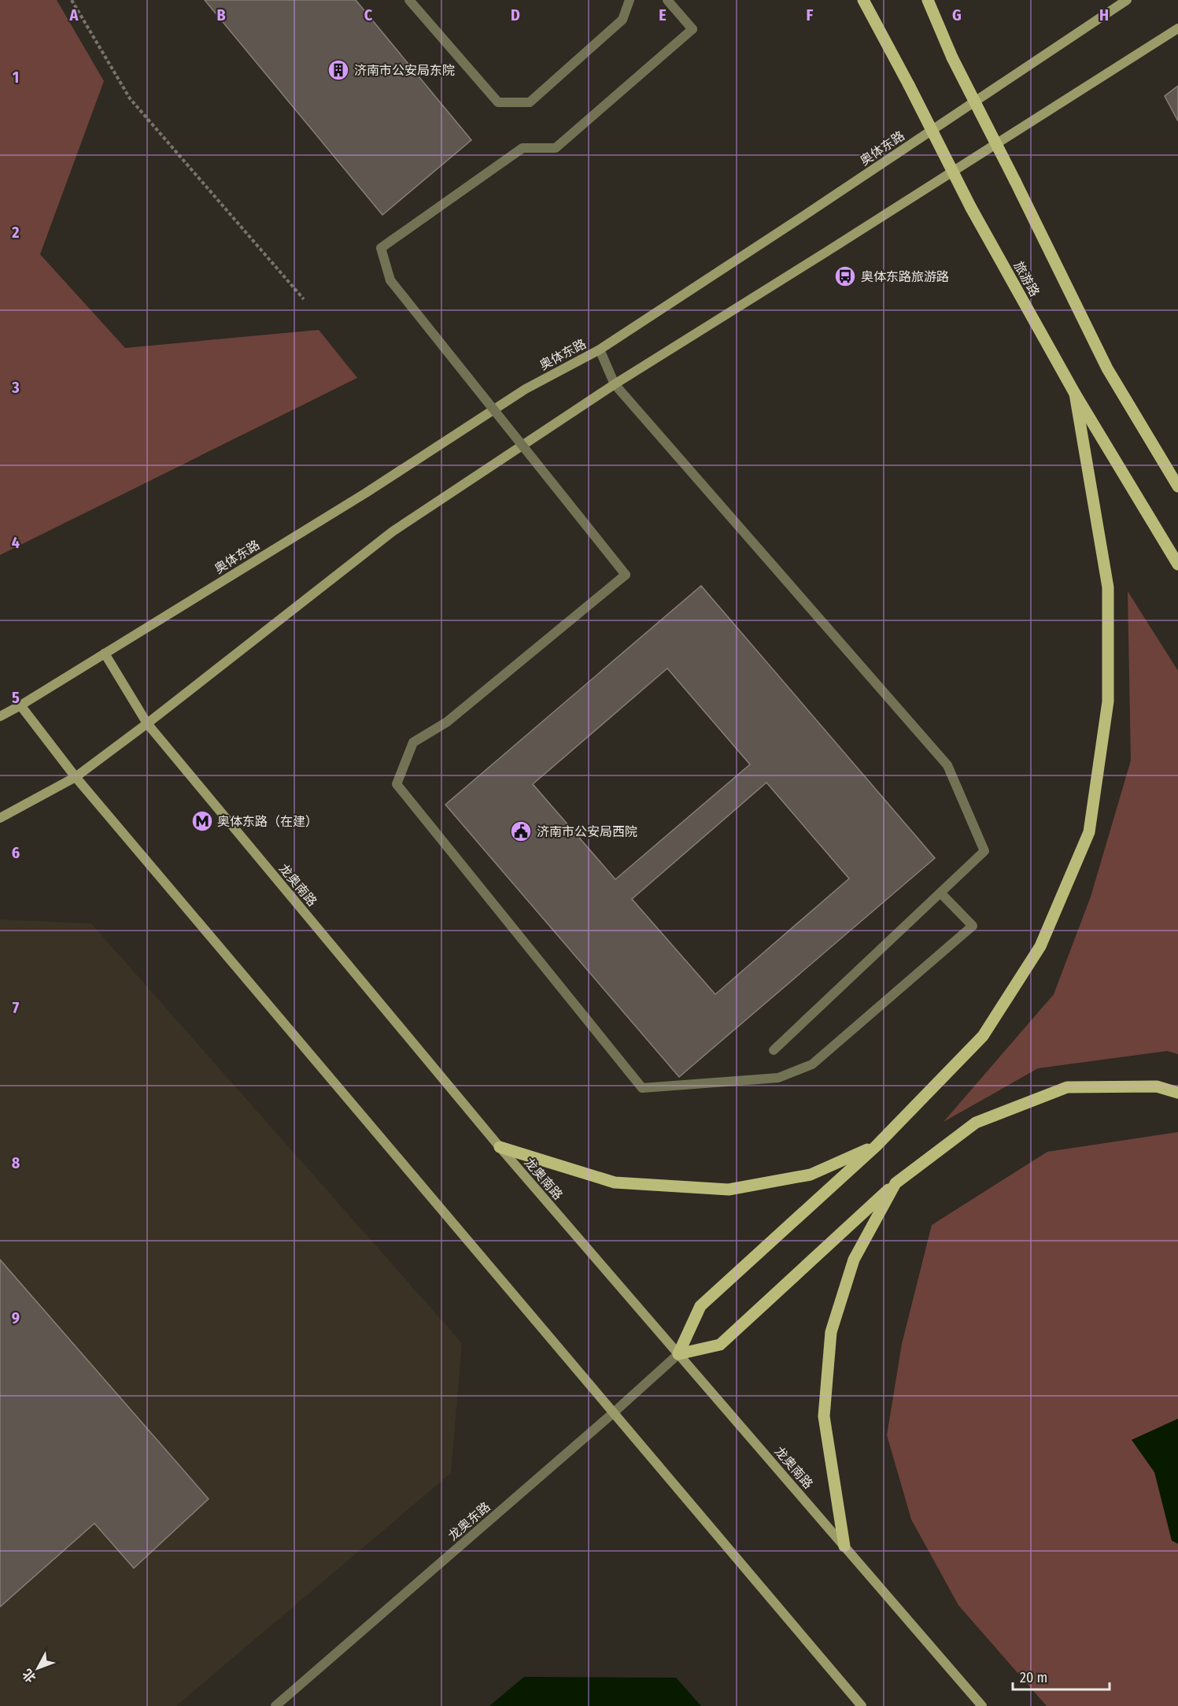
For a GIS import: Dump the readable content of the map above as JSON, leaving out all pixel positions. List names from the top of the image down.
{
  "streets": {
    "main road": ["奥体东路", "旅游路", "龙奥南路"],
    "street": ["龙奥东路"]
  },
  "crossings": [
    ["奥体东路", "龙奥南路"],
    ["龙奥南路", "龙奥东路"]
  ],
  "places": {
    "building": ["济南市公安局东院"],
    "bus stop": ["奥体东路旅游路"],
    "metro station": ["奥体东路（在建）"],
    "public building": ["济南市公安局西院"]
  },
  "scale_bar": "20 m",
  "north": "bottom left",
  "grid": {
    "columns": [
      "A",
      "B",
      "C",
      "D",
      "E",
      "F",
      "G",
      "H"
    ],
    "rows": [
      "1",
      "2",
      "3",
      "4",
      "5",
      "6",
      "7",
      "8",
      "9"
    ]
  }
}
